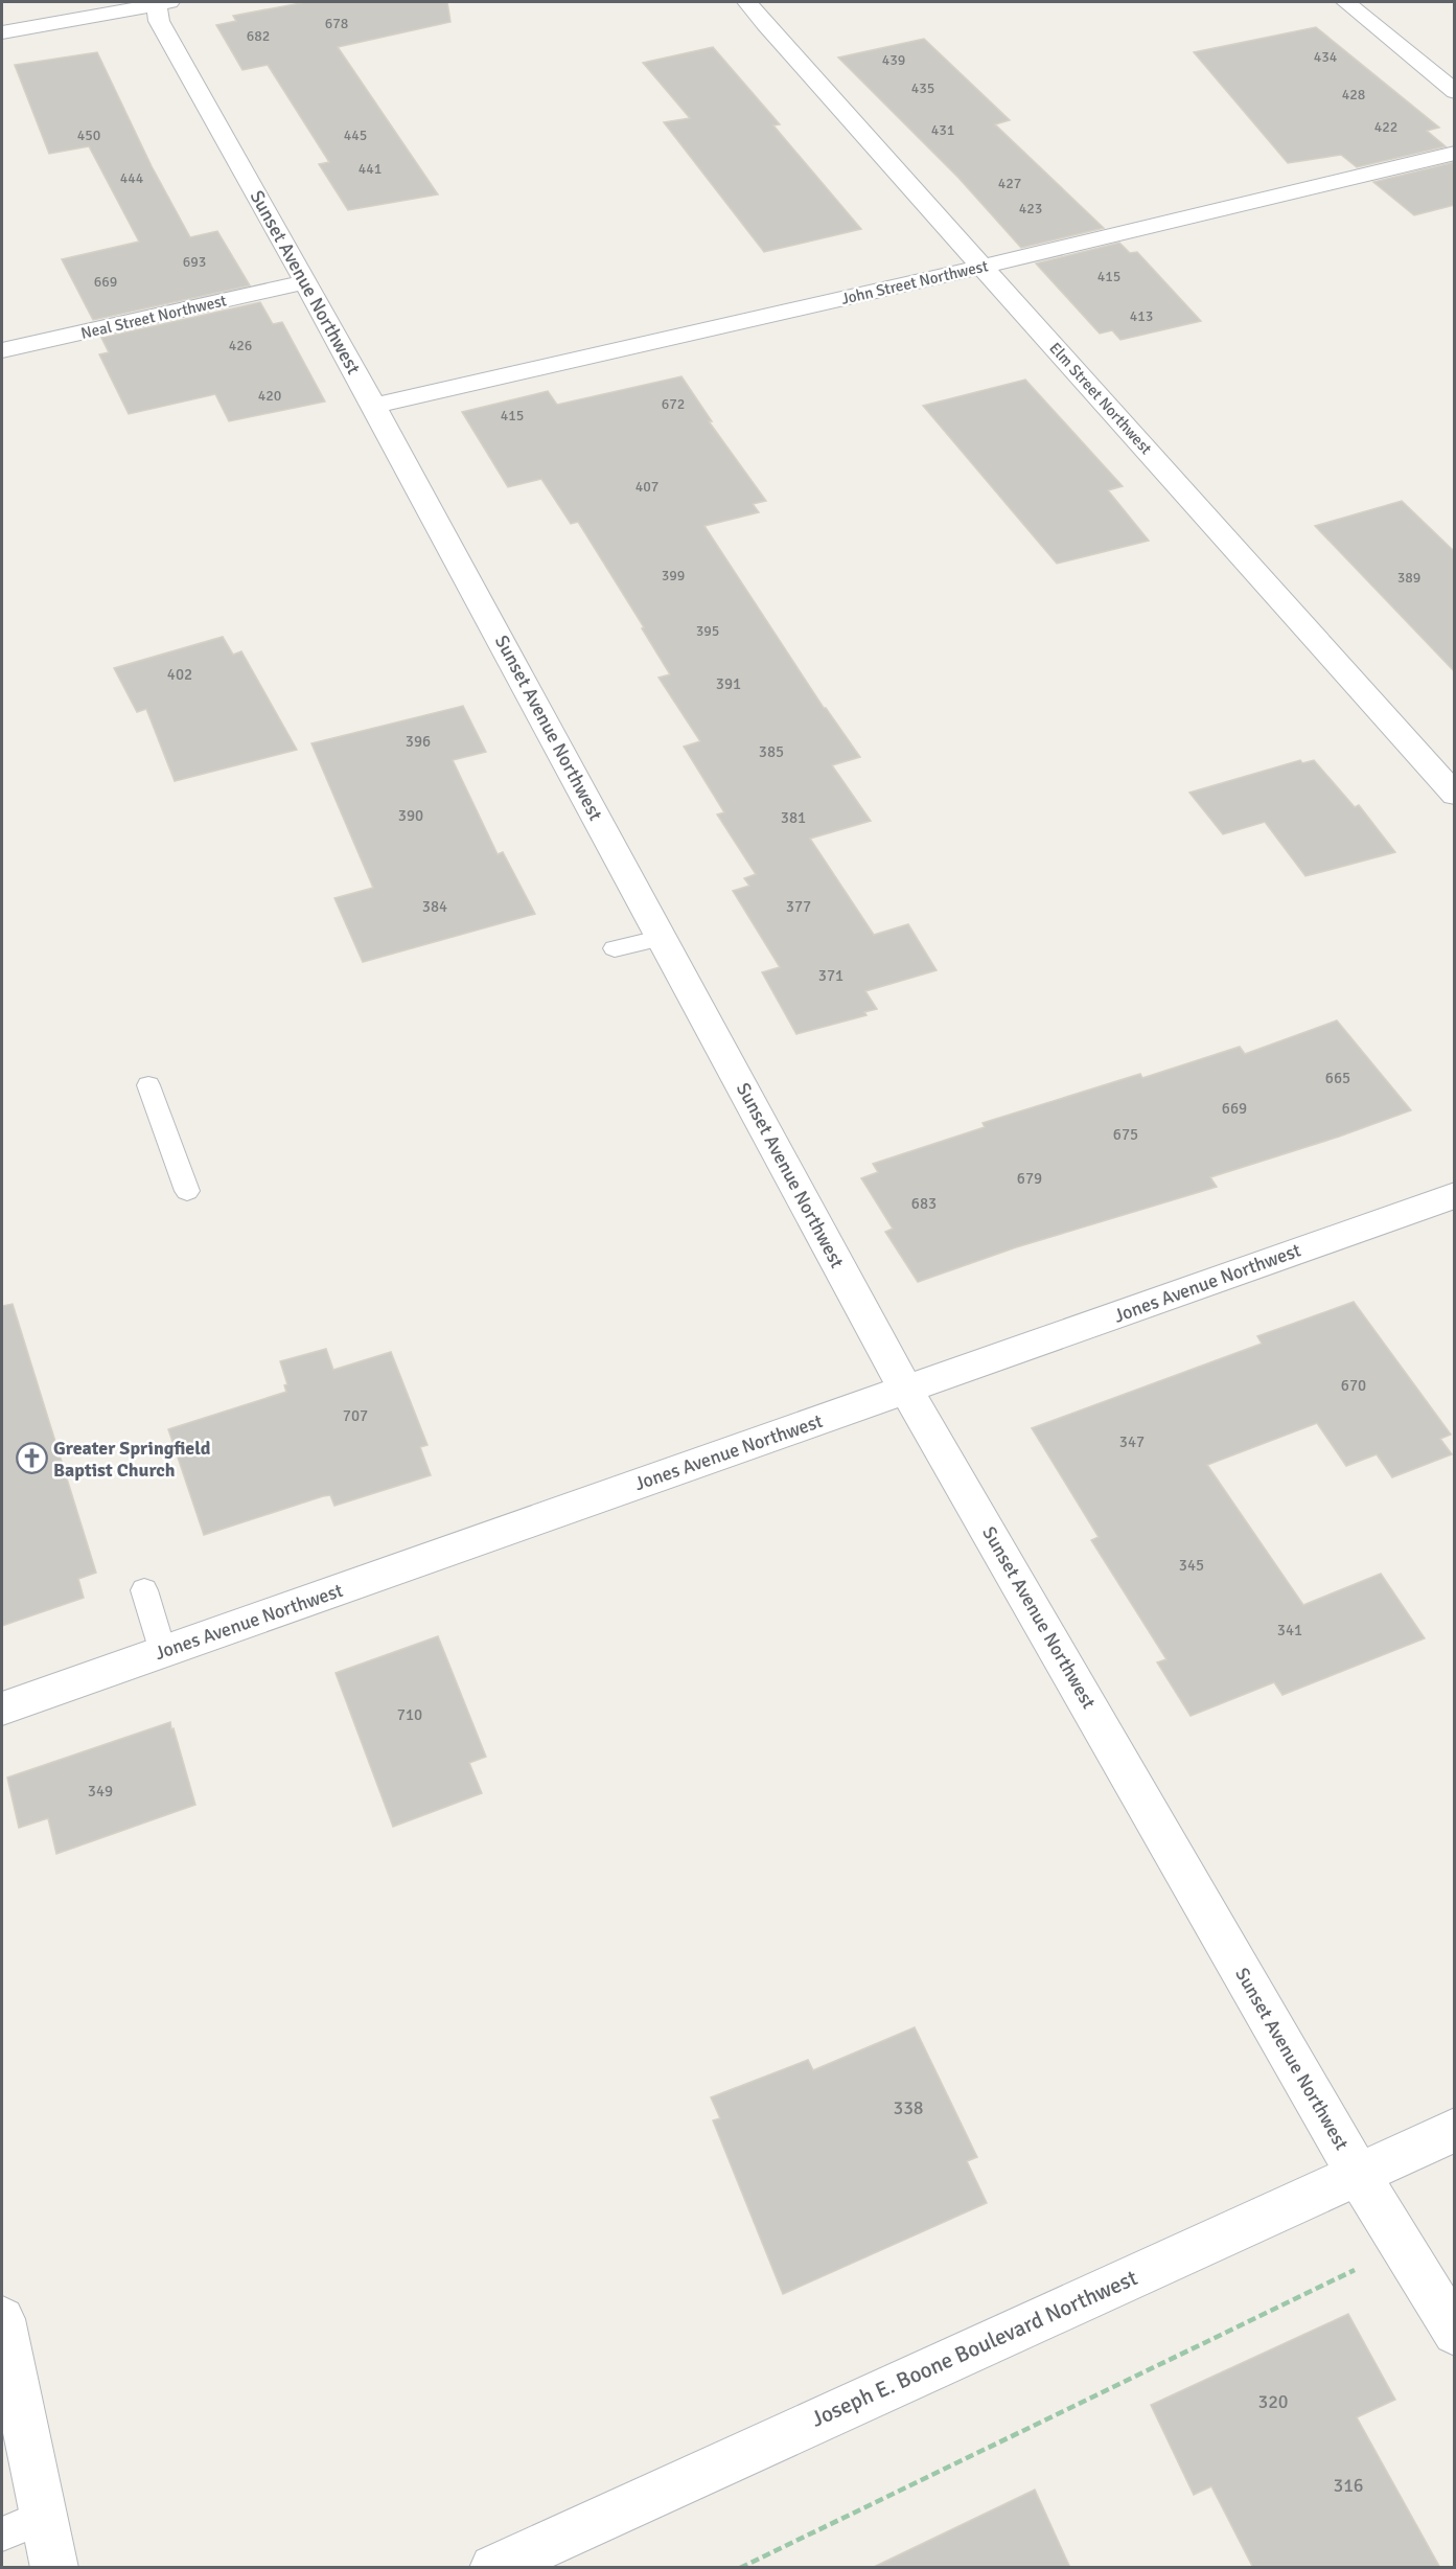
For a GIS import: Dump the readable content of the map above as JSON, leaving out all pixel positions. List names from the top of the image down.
{
  "streets": {
    "street": [
      "Sunset Avenue Northwest",
      "John Street Northwest",
      "Neal Street Northwest",
      "Elm Street Northwest",
      "Jones Avenue Northwest",
      "Joseph E. Boone Boulevard Northwest"
    ]
  },
  "crossings": [
    ["Sunset Avenue Northwest", "John Street Northwest"],
    ["Sunset Avenue Northwest", "Neal Street Northwest"],
    ["Sunset Avenue Northwest", "Jones Avenue Northwest"],
    ["Sunset Avenue Northwest", "Joseph E. Boone Boulevard Northwest"],
    ["John Street Northwest", "Elm Street Northwest"]
  ],
  "places": {
    "church": ["Greater Springfield Baptist Church"]
  },
  "house_numbers": [
    "678",
    "682",
    "434",
    "439",
    "435",
    "428",
    "422",
    "431",
    "450",
    "445",
    "441",
    "444",
    "427",
    "423",
    "693",
    "415",
    "669",
    "413",
    "426",
    "420",
    "672",
    "415",
    "407",
    "399",
    "389",
    "395",
    "402",
    "391",
    "396",
    "385",
    "390",
    "381",
    "384",
    "377",
    "371",
    "665",
    "669",
    "675",
    "679",
    "683",
    "670",
    "707",
    "347",
    "345",
    "341",
    "710",
    "349",
    "338",
    "320",
    "316"
  ]
}
